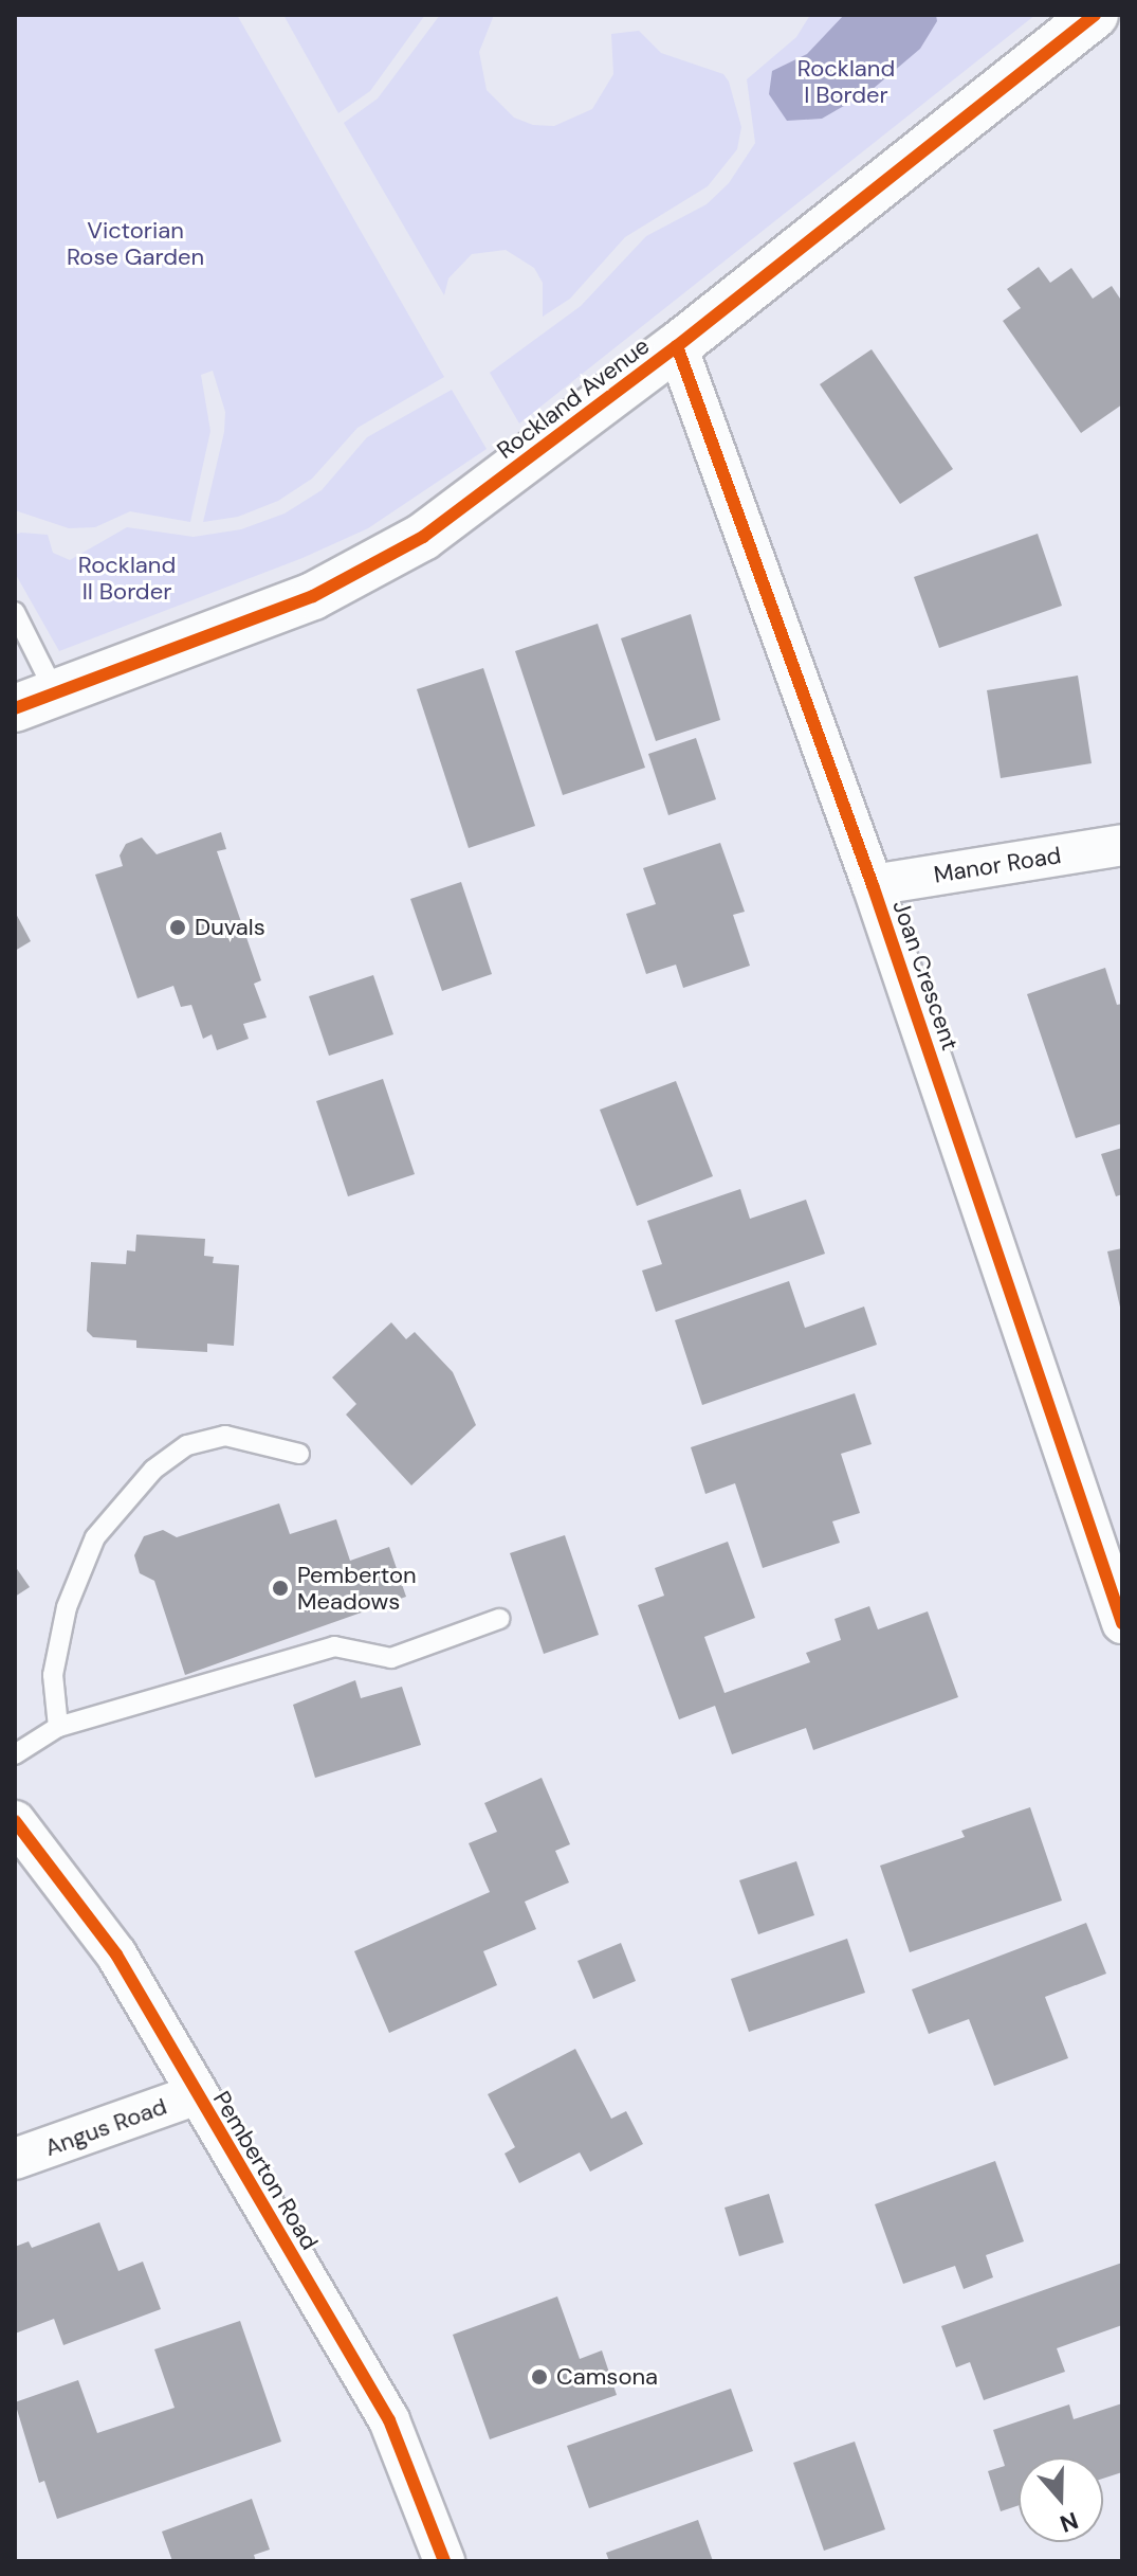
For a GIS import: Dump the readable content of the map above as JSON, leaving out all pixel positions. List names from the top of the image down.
{
  "streets": {
    "street": [
      "Rockland Avenue",
      "Manor Road",
      "Joan Crescent",
      "Angus Road",
      "Pemberton Road"
    ]
  },
  "crossings": [
    ["Rockland Avenue", "Joan Crescent"],
    ["Manor Road", "Joan Crescent"],
    ["Angus Road", "Pemberton Road"]
  ],
  "parks": ["Rockland I Border", "Victorian Rose Garden", "Rockland II Border"],
  "places": ["Duvals", "Pemberton Meadows", "Camsona"],
  "north": "bottom"
}
